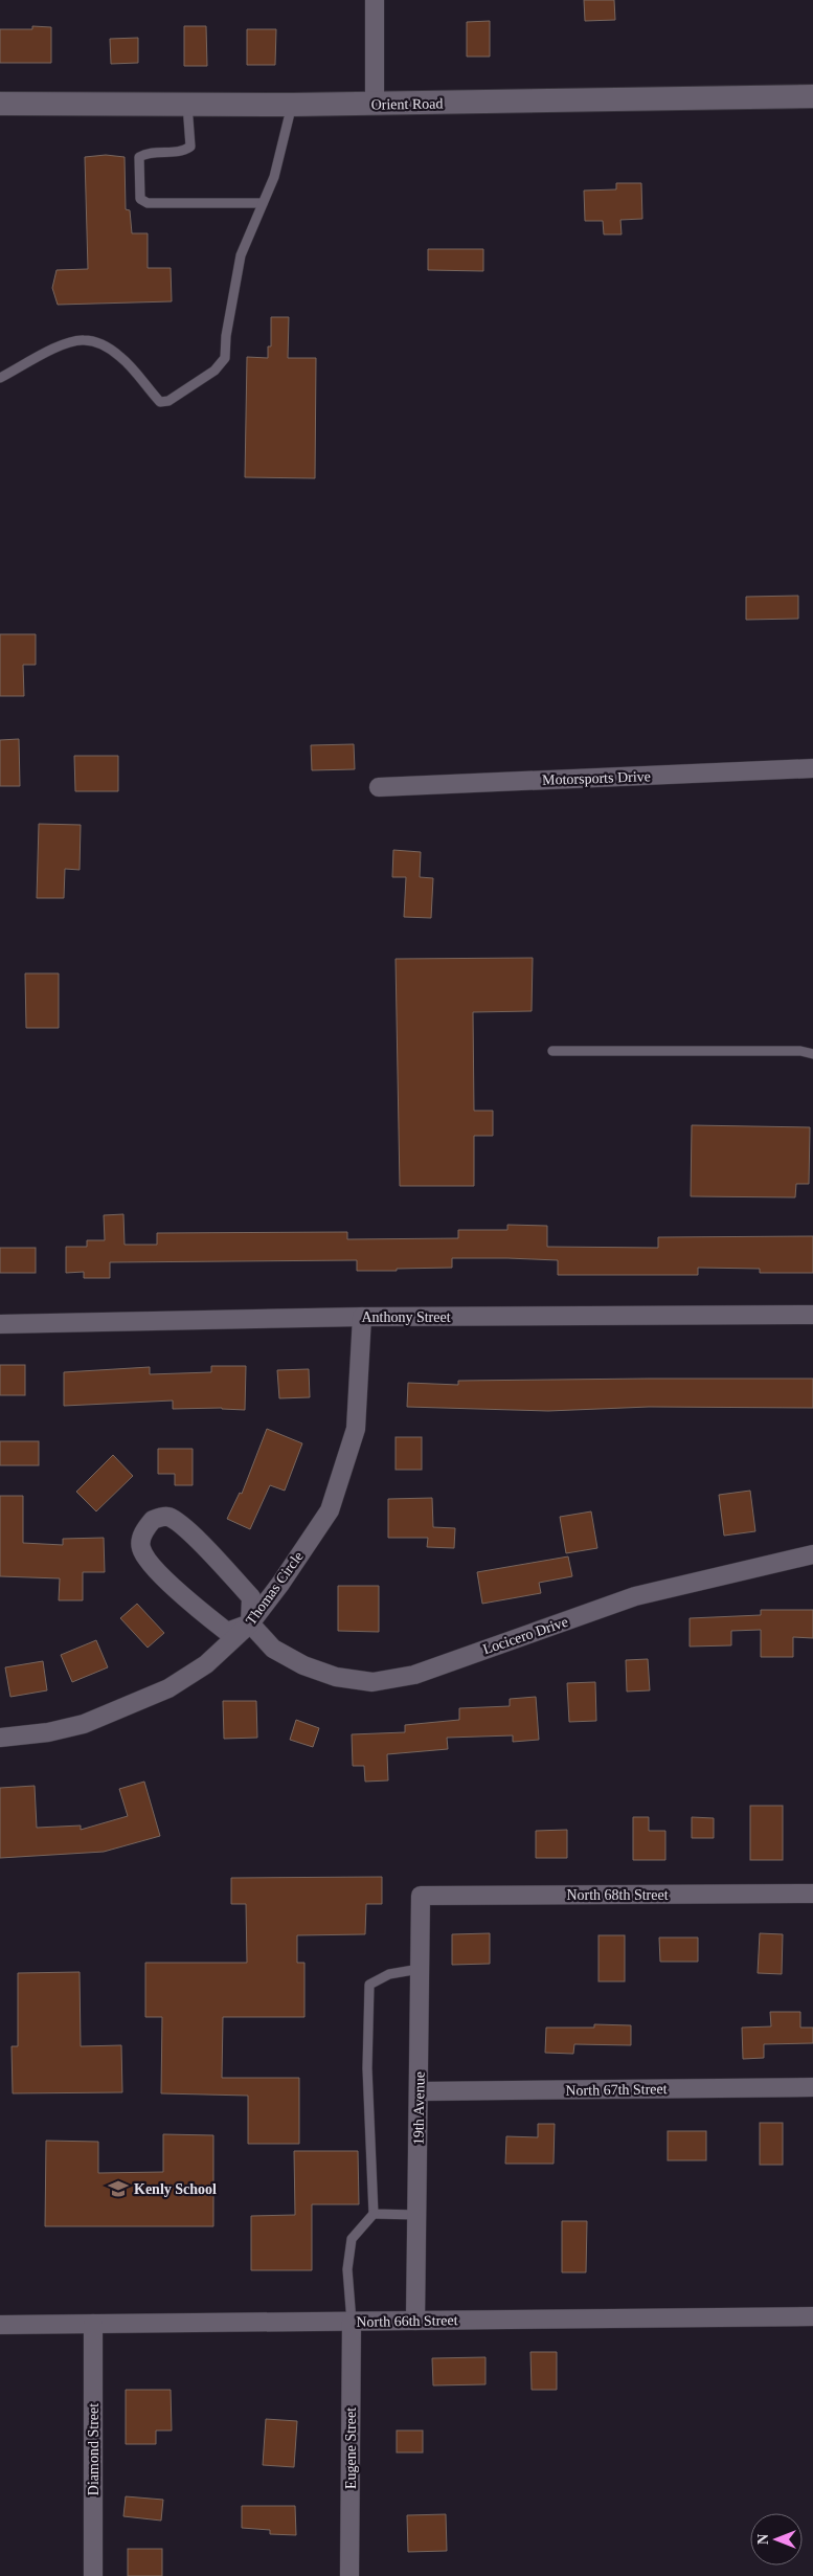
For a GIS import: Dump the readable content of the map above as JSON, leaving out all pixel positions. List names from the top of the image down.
{
  "streets": {
    "street": [
      "Orient Road",
      "Motorsports Drive",
      "Anthony Street",
      "Thomas Circle",
      "Locicero Drive",
      "North 68th Street",
      "North 67th Street",
      "19th Avenue",
      "North 66th Street",
      "Eugene Street",
      "Diamond Street"
    ]
  },
  "crossings": [
    ["Anthony Street", "Thomas Circle"],
    ["Thomas Circle", "Locicero Drive"],
    ["North 68th Street", "19th Avenue"],
    ["North 67th Street", "19th Avenue"],
    ["19th Avenue", "North 66th Street"],
    ["North 66th Street", "Eugene Street"],
    ["North 66th Street", "Diamond Street"]
  ],
  "places": {
    "school or university": ["Kenly School"]
  },
  "north": "left"
}
